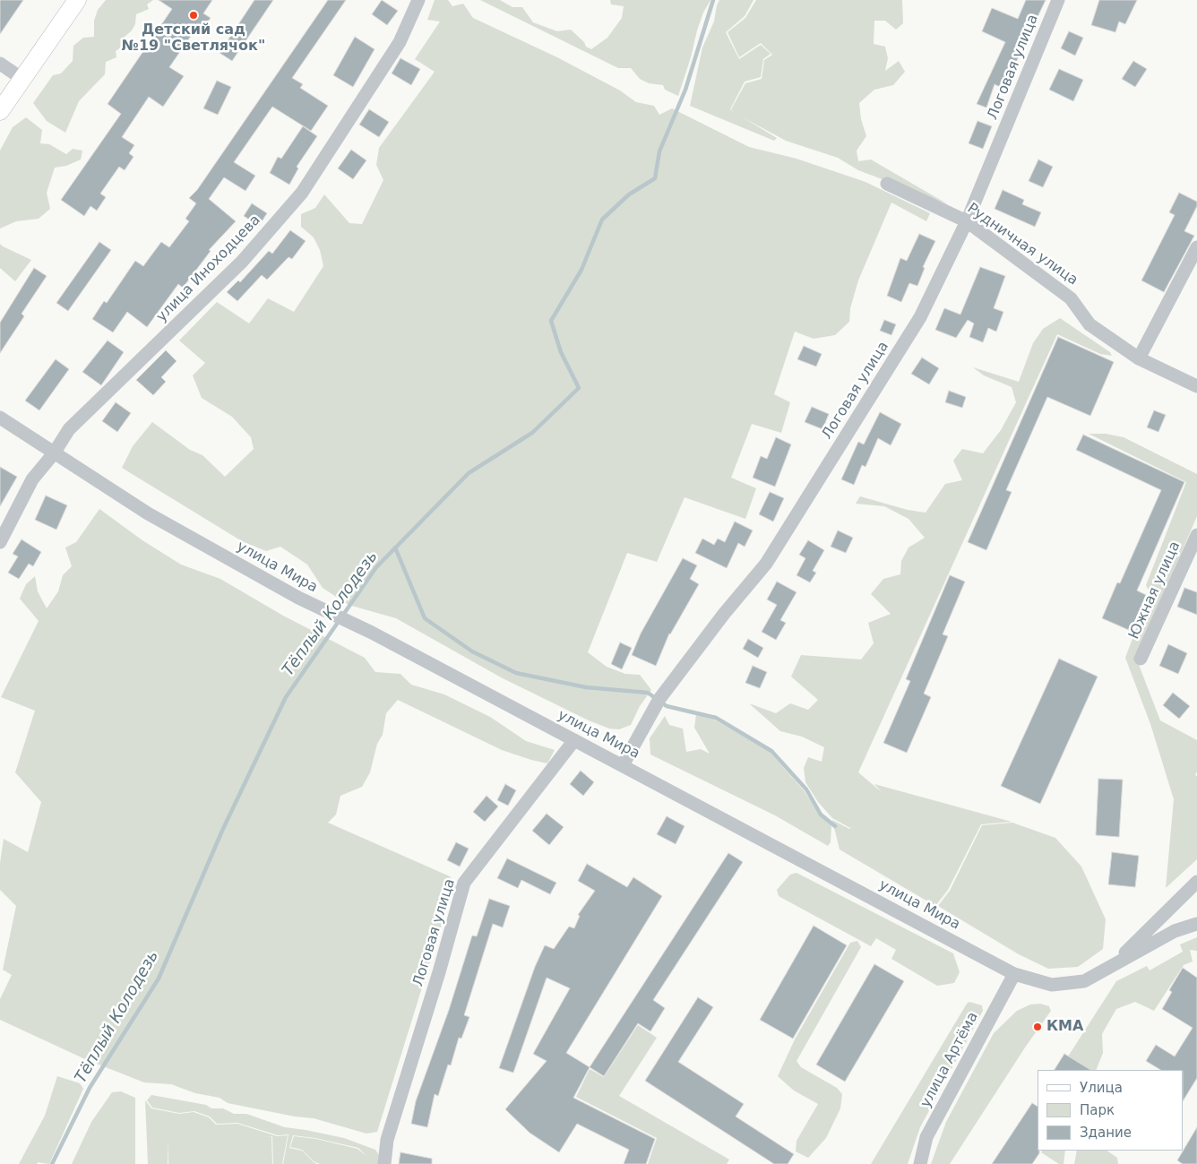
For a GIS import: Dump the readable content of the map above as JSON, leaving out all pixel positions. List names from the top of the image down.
{
  "streets": {
    "street": [
      "Логовая улица",
      "Рудничная улица",
      "улица Иноходцева",
      "улица Мира",
      "Южная улица",
      "улица Артёма"
    ]
  },
  "crossings": [
    ["Логовая улица", "Рудничная улица"],
    ["Логовая улица", "улица Мира"],
    ["улица Иноходцева", "улица Мира"],
    ["улица Мира", "улица Артёма"]
  ],
  "water": ["Тёплый Колодезь"],
  "places": ["Детский сад №19 \"Светлячок\"", "КМА"],
  "legend": ["Улица", "Парк", "Здание"]
}
